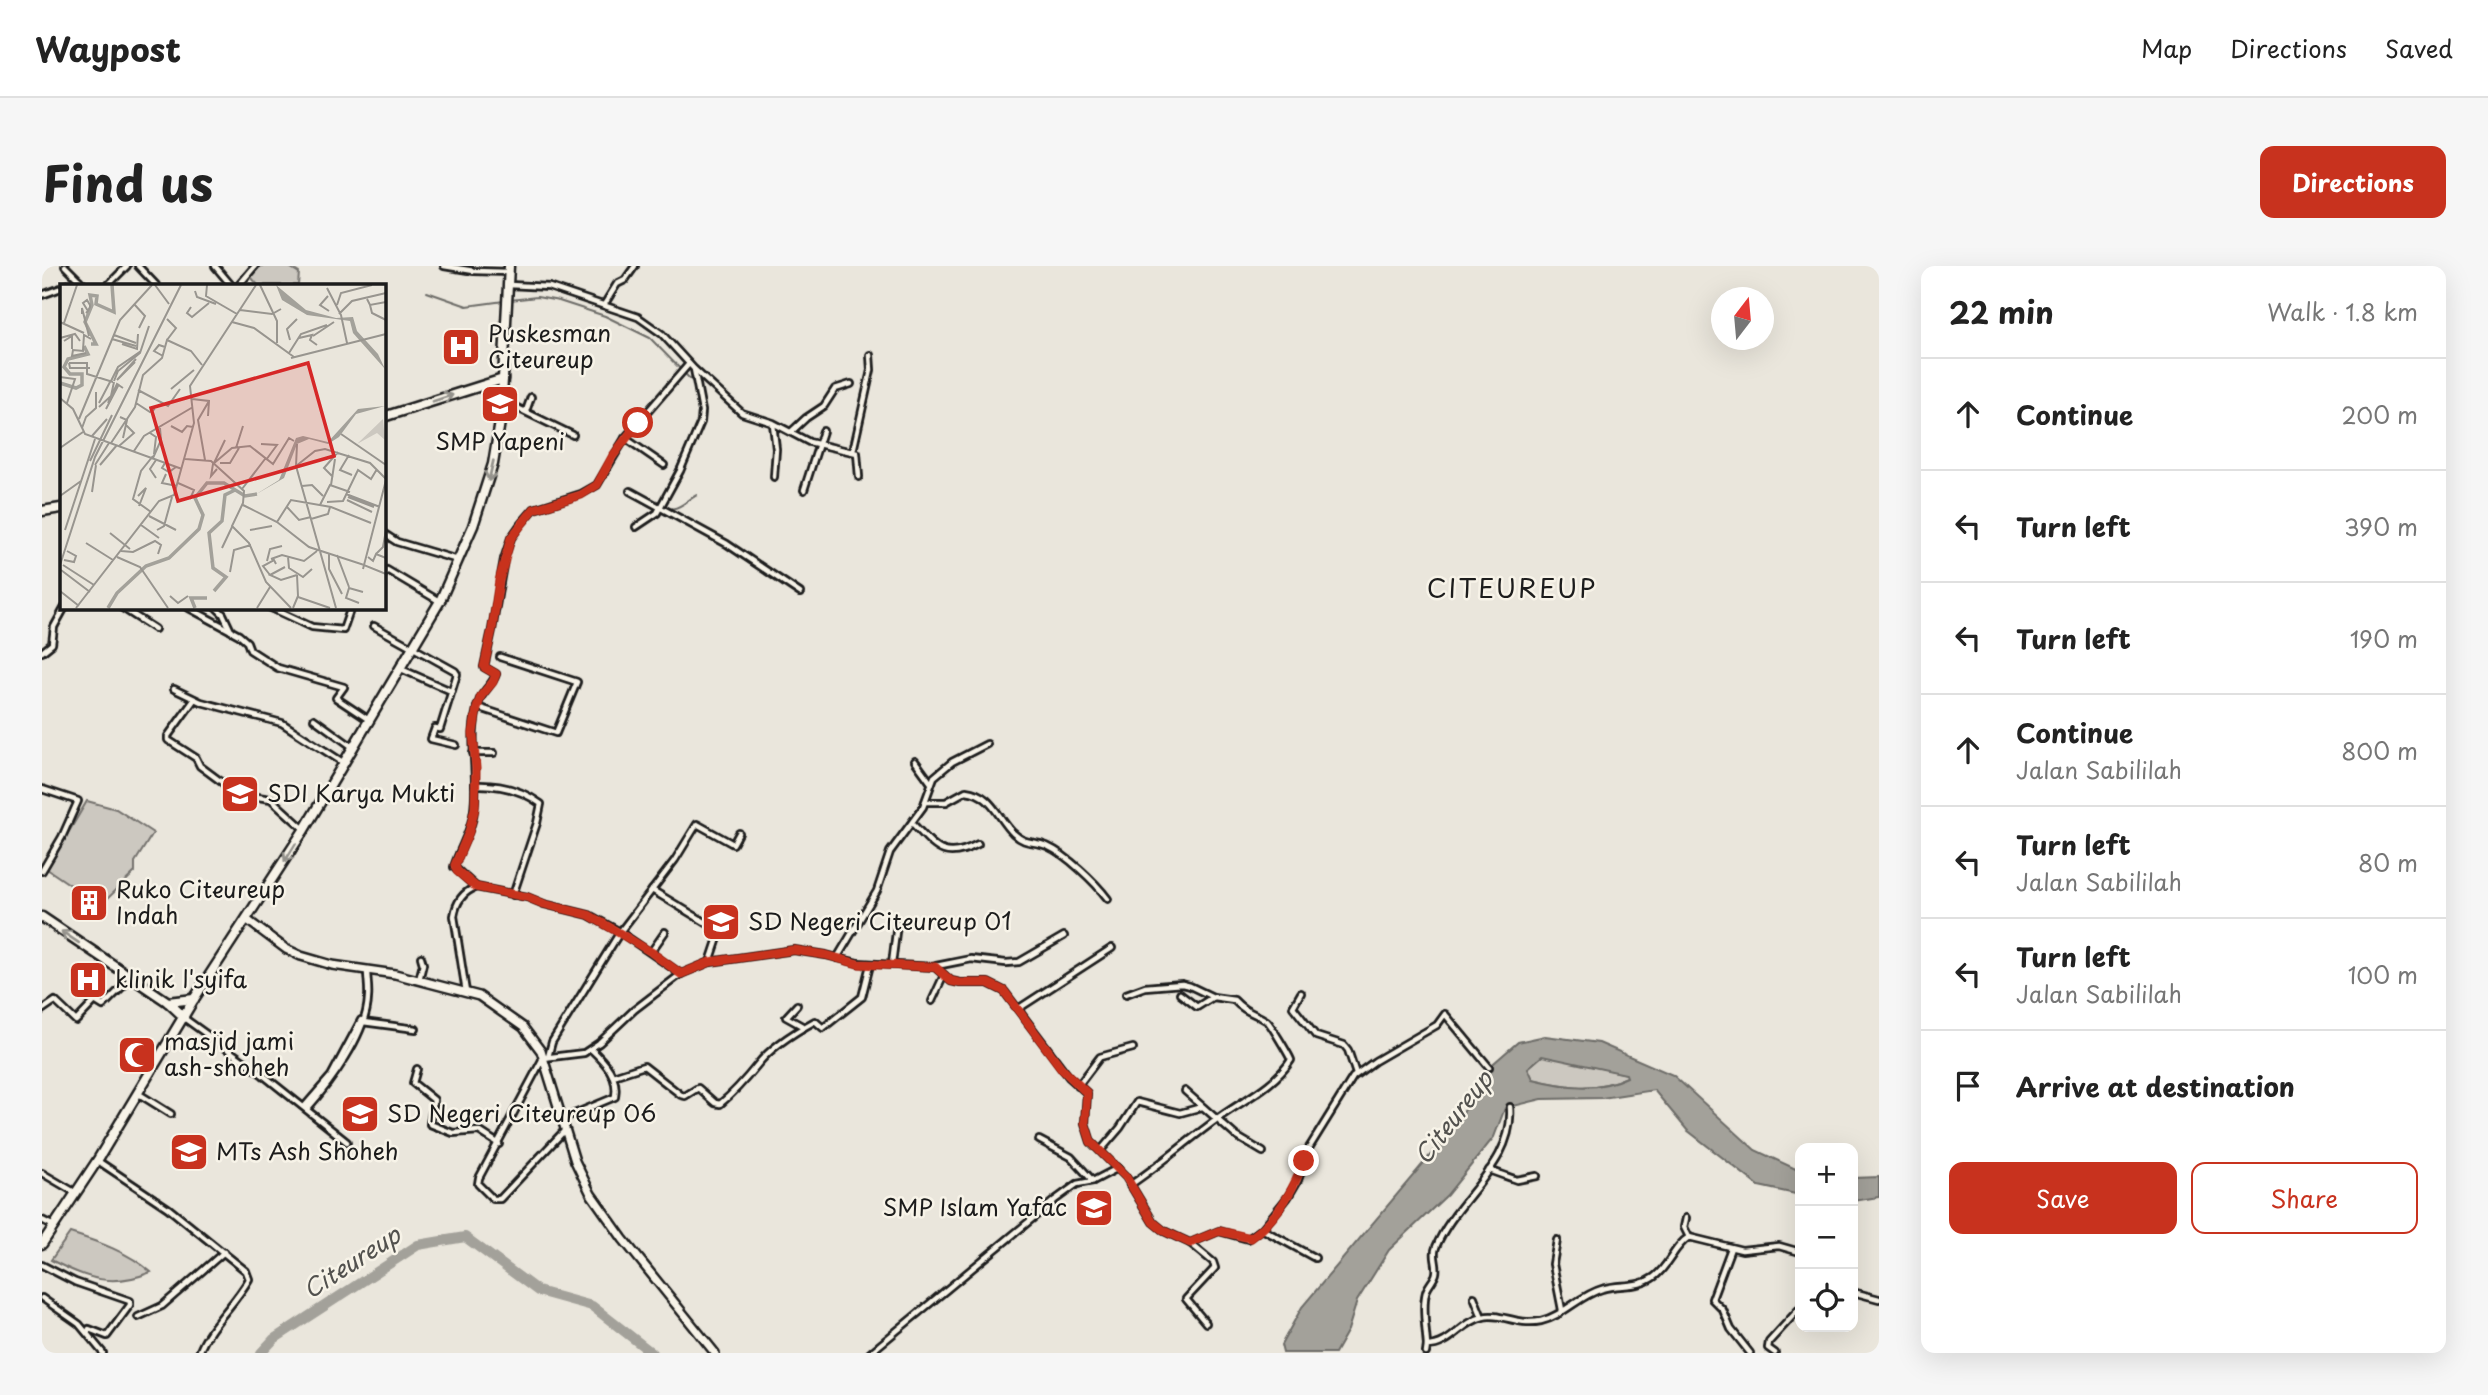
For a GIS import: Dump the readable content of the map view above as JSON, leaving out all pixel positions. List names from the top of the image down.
{
  "districts": ["CITEUREUP"],
  "water": ["Citeureup"],
  "places": {
    "hospital": ["Puskesman Citeureup", "klinik l'syifa"],
    "school or university": [
      "SMP Yapeni",
      "SDI Karya Mukti",
      "SD Negeri Citeureup 01",
      "SD Negeri Citeureup 06",
      "MTs Ash Shoheh",
      "SMP Islam Yafac"
    ],
    "building": ["Ruko Citeureup Indah"],
    "mosque": ["masjid jami ash-shoheh"]
  },
  "north": "top",
  "page": {
    "header": "Waypost",
    "nav": ["Map", "Directions", "Saved"],
    "title": "Find us",
    "buttons": [
      "Directions",
      ["Save", "Share"]
    ],
    "heading": ["22 min", "Walk · 1.8 km"],
    "list": [
      ["Continue", "200 m"],
      ["Turn left", "390 m"],
      ["Turn left", "190 m"],
      ["Continue", "Jalan Sabililah", "800 m"],
      ["Turn left", "Jalan Sabililah", "80 m"],
      ["Turn left", "Jalan Sabililah", "100 m"],
      "Arrive at destination"
    ],
    "map_buttons": ["+", "−"]
  }
}
